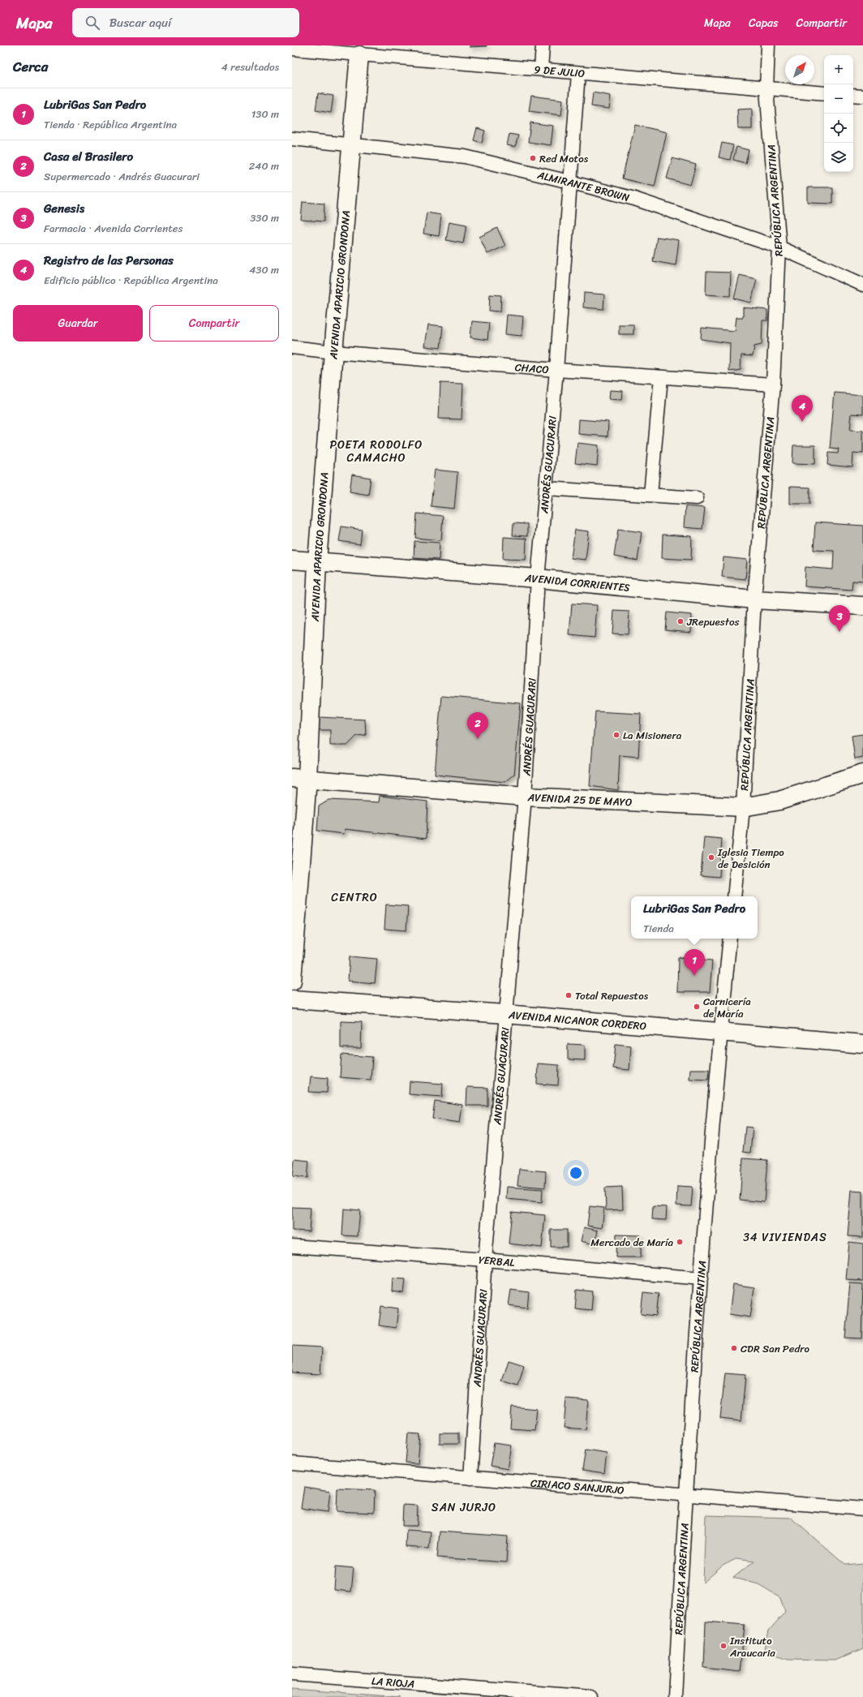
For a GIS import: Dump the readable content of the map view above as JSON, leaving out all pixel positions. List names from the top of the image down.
{
  "streets": {
    "main road": [
      "AVENIDA APARICIO GRONDONA",
      "AVENIDA CORRIENTES",
      "AVENIDA 25 DE MAYO",
      "AVENIDA NICANOR CORDERO"
    ],
    "street": [
      "9 DE JULIO",
      "ALMIRANTE BROWN",
      "REPÚBLICA ARGENTINA",
      "CHACO",
      "ANDRÉS GUACURARI",
      "YERBAL",
      "CIRIACO SANJURJO",
      "LA RIOJA"
    ]
  },
  "crossings": [
    ["9 DE JULIO", "REPÚBLICA ARGENTINA"],
    ["9 DE JULIO", "AVENIDA APARICIO GRONDONA"],
    ["9 DE JULIO", "ANDRÉS GUACURARI"],
    ["ALMIRANTE BROWN", "REPÚBLICA ARGENTINA"],
    ["ALMIRANTE BROWN", "AVENIDA APARICIO GRONDONA"],
    ["ALMIRANTE BROWN", "ANDRÉS GUACURARI"],
    ["REPÚBLICA ARGENTINA", "CHACO"],
    ["REPÚBLICA ARGENTINA", "AVENIDA CORRIENTES"],
    ["REPÚBLICA ARGENTINA", "AVENIDA 25 DE MAYO"],
    ["REPÚBLICA ARGENTINA", "AVENIDA NICANOR CORDERO"],
    ["REPÚBLICA ARGENTINA", "YERBAL"],
    ["REPÚBLICA ARGENTINA", "CIRIACO SANJURJO"],
    ["AVENIDA APARICIO GRONDONA", "CHACO"],
    ["AVENIDA APARICIO GRONDONA", "AVENIDA CORRIENTES"],
    ["AVENIDA APARICIO GRONDONA", "AVENIDA 25 DE MAYO"],
    ["CHACO", "ANDRÉS GUACURARI"],
    ["ANDRÉS GUACURARI", "AVENIDA CORRIENTES"],
    ["ANDRÉS GUACURARI", "AVENIDA 25 DE MAYO"],
    ["ANDRÉS GUACURARI", "AVENIDA NICANOR CORDERO"],
    ["ANDRÉS GUACURARI", "YERBAL"],
    ["ANDRÉS GUACURARI", "CIRIACO SANJURJO"]
  ],
  "districts": [
    "POETA RODOLFO CAMACHO",
    "CENTRO",
    "34 VIVIENDAS",
    "SAN JURJO"
  ],
  "places": [
    "Red Motos",
    "JRepuestos",
    "La Misionera",
    "Iglesia Tiempo de Desición",
    "Total Repuestos",
    "Carnicería de María",
    "Mercado de María",
    "CDR San Pedro",
    "Instituto Araucaria"
  ],
  "north": "top right",
  "page": {
    "header": "Mapa",
    "search": "Buscar aquí",
    "nav": ["Mapa", "Capas", "Compartir"],
    "heading": ["Cerca", "4 resultados"],
    "map_buttons": ["+", "−"],
    "list": [
      {
        "mark": "1",
        "name": "LubriGas San Pedro",
        "note": "Tienda · República Argentina",
        "value": "130 m"
      },
      {
        "mark": "2",
        "name": "Casa el Brasilero",
        "note": "Supermercado · Andrés Guacurari",
        "value": "240 m"
      },
      {
        "mark": "3",
        "name": "Genesis",
        "note": "Farmacia · Avenida Corrientes",
        "value": "330 m"
      },
      {
        "mark": "4",
        "name": "Registro de las Personas",
        "note": "Edificio público · República Argentina",
        "value": "430 m"
      }
    ],
    "buttons": ["Guardar", "Compartir"],
    "pins": [
      "4",
      "3",
      "2",
      "1"
    ],
    "popup": ["LubriGas San Pedro", "Tienda"]
  }
}
